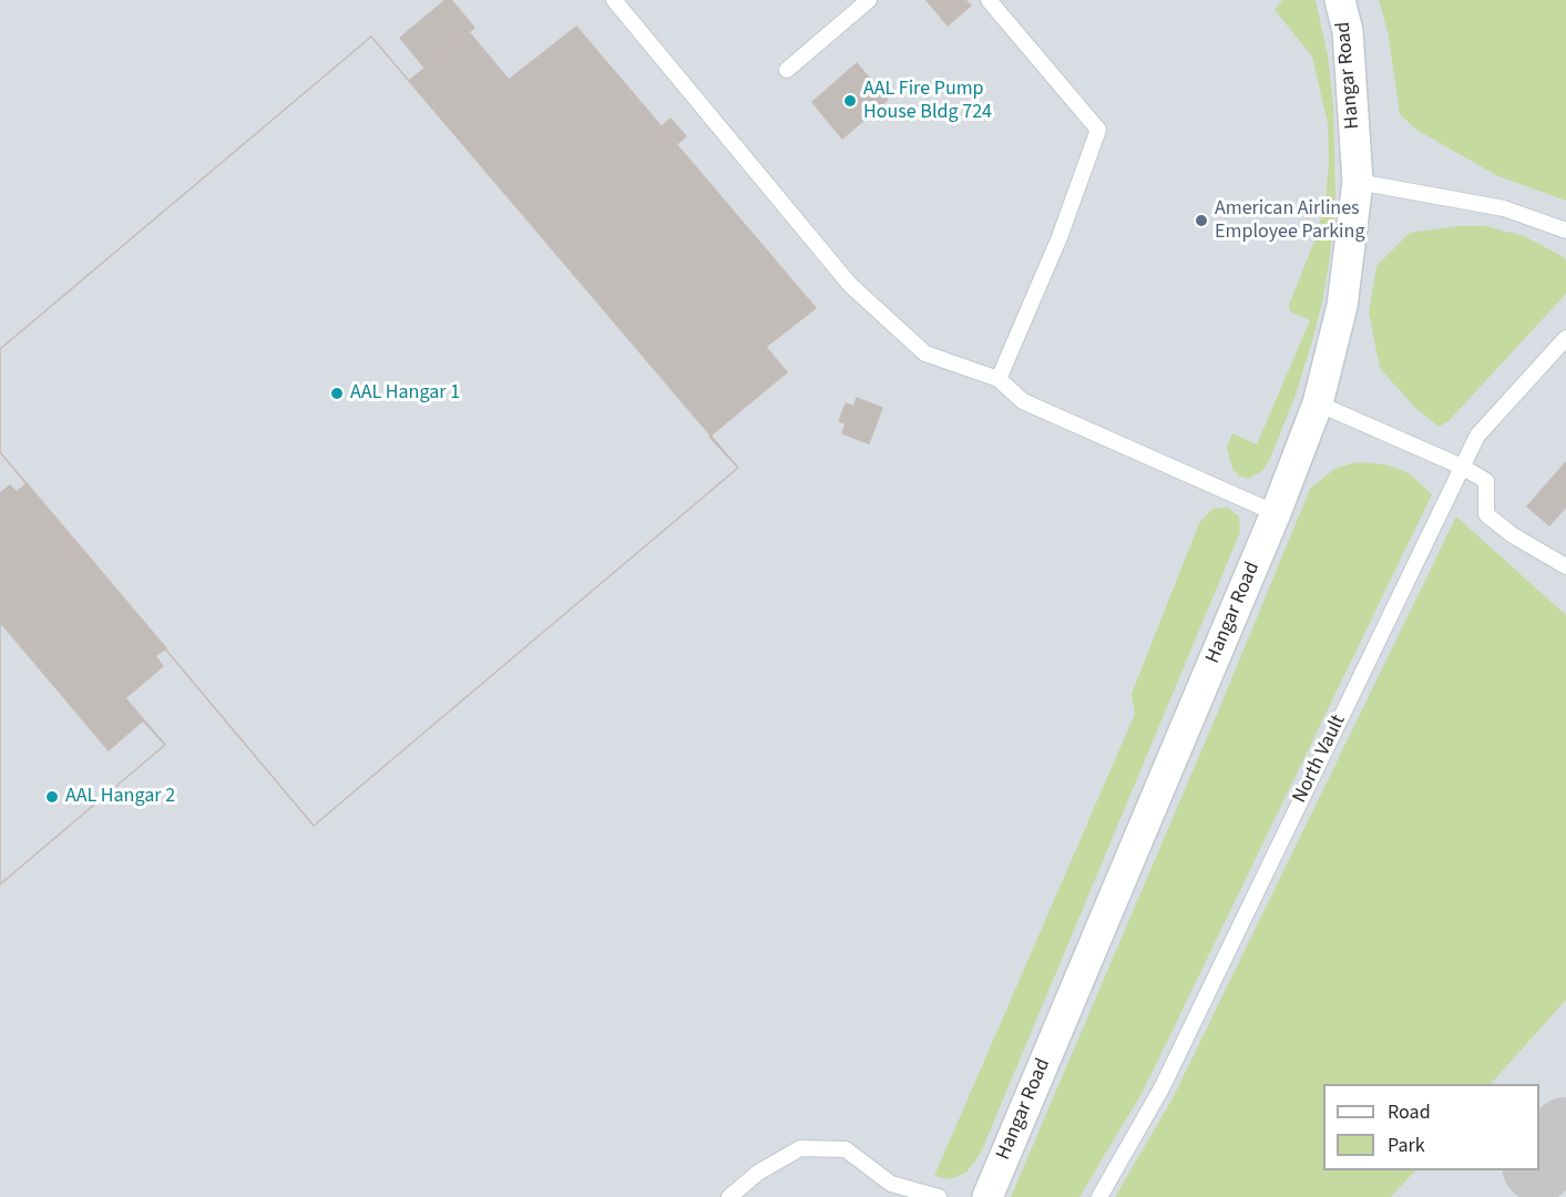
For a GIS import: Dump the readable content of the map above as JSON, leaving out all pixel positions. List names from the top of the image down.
{
  "streets": {
    "street": ["Hangar Road"],
    "lane": ["North Vault"]
  },
  "places": [
    "AAL Fire Pump House Bldg 724",
    "American Airlines Employee Parking",
    "AAL Hangar 1",
    "AAL Hangar 2"
  ],
  "legend": ["Road", "Park"]
}
